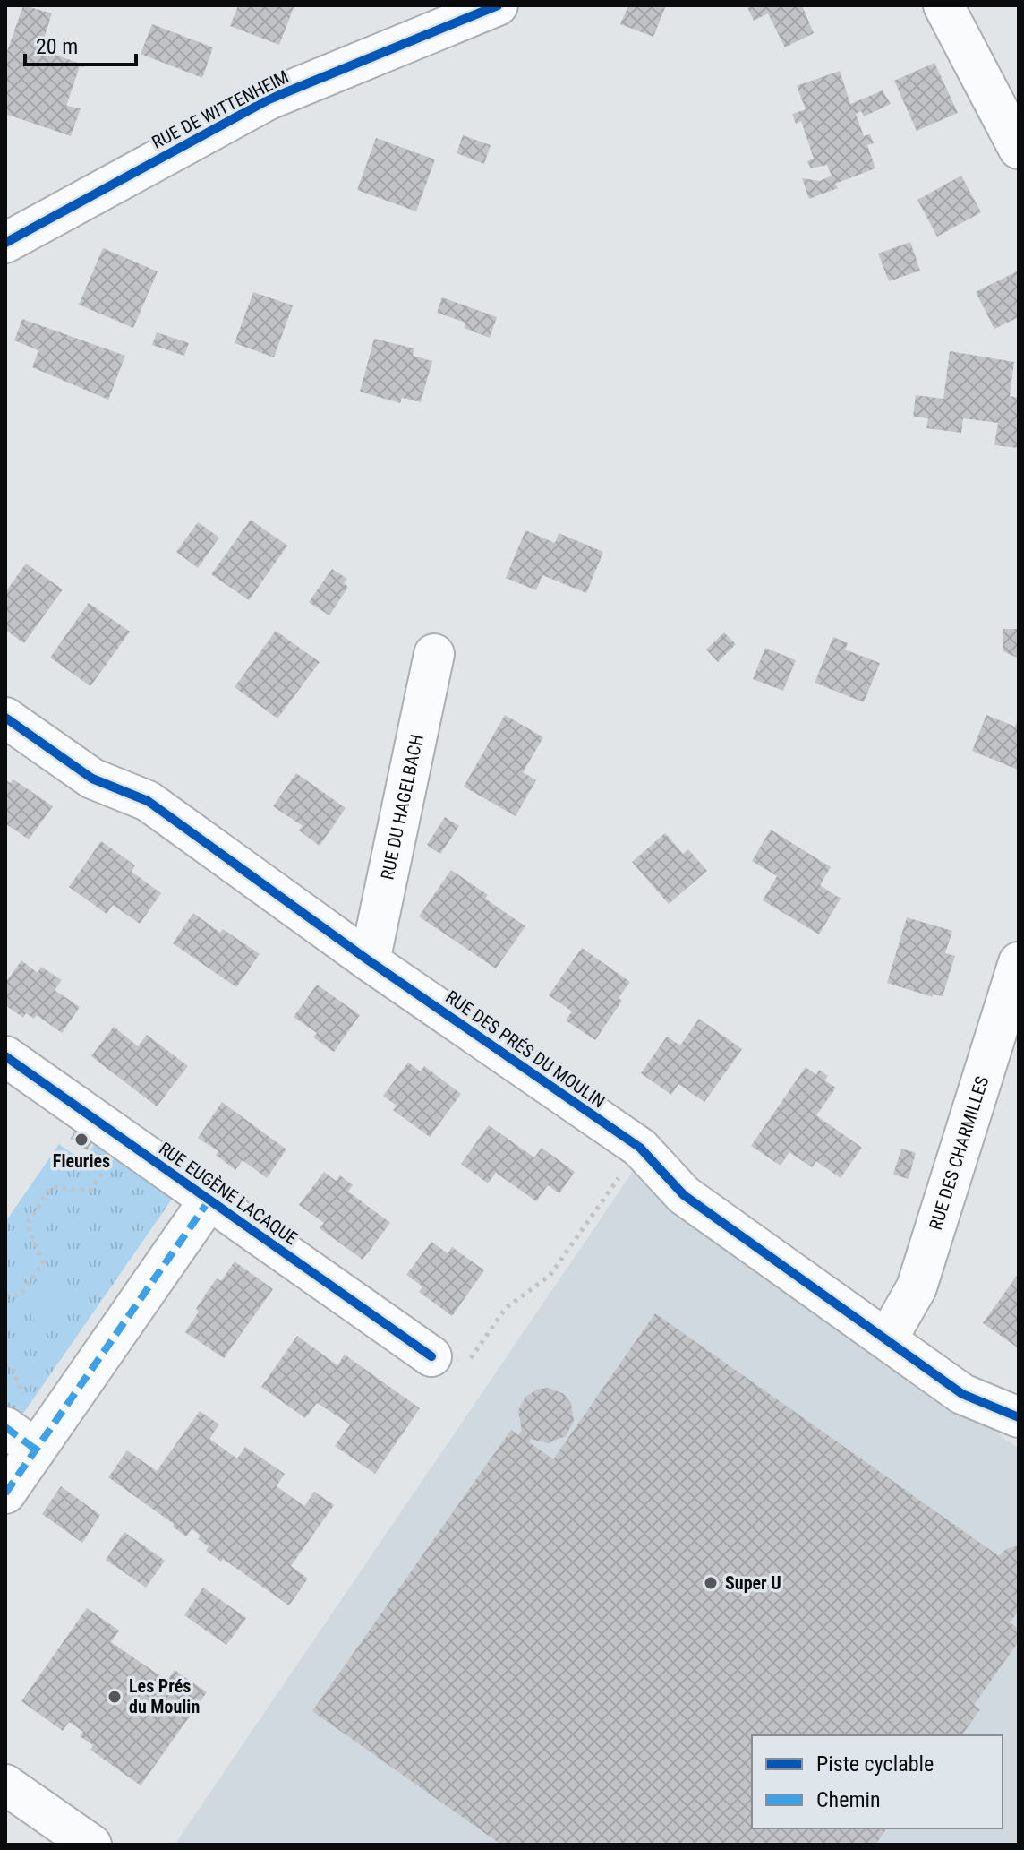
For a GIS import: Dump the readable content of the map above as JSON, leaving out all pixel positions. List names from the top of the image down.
{
  "streets": {
    "street": [
      "RUE DE WITTENHEIM",
      "RUE DU HAGELBACH",
      "RUE DES PRÉS DU MOULIN",
      "RUE DES CHARMILLES",
      "RUE EUGÈNE LACAQUE"
    ]
  },
  "crossings": [
    ["RUE DU HAGELBACH", "RUE DES PRÉS DU MOULIN"],
    ["RUE DES PRÉS DU MOULIN", "RUE DES CHARMILLES"]
  ],
  "places": ["Fleuries", "Super U", "Les Prés du Moulin"],
  "legend": ["Piste cyclable", "Chemin"],
  "scale_bar": "20 m"
}
